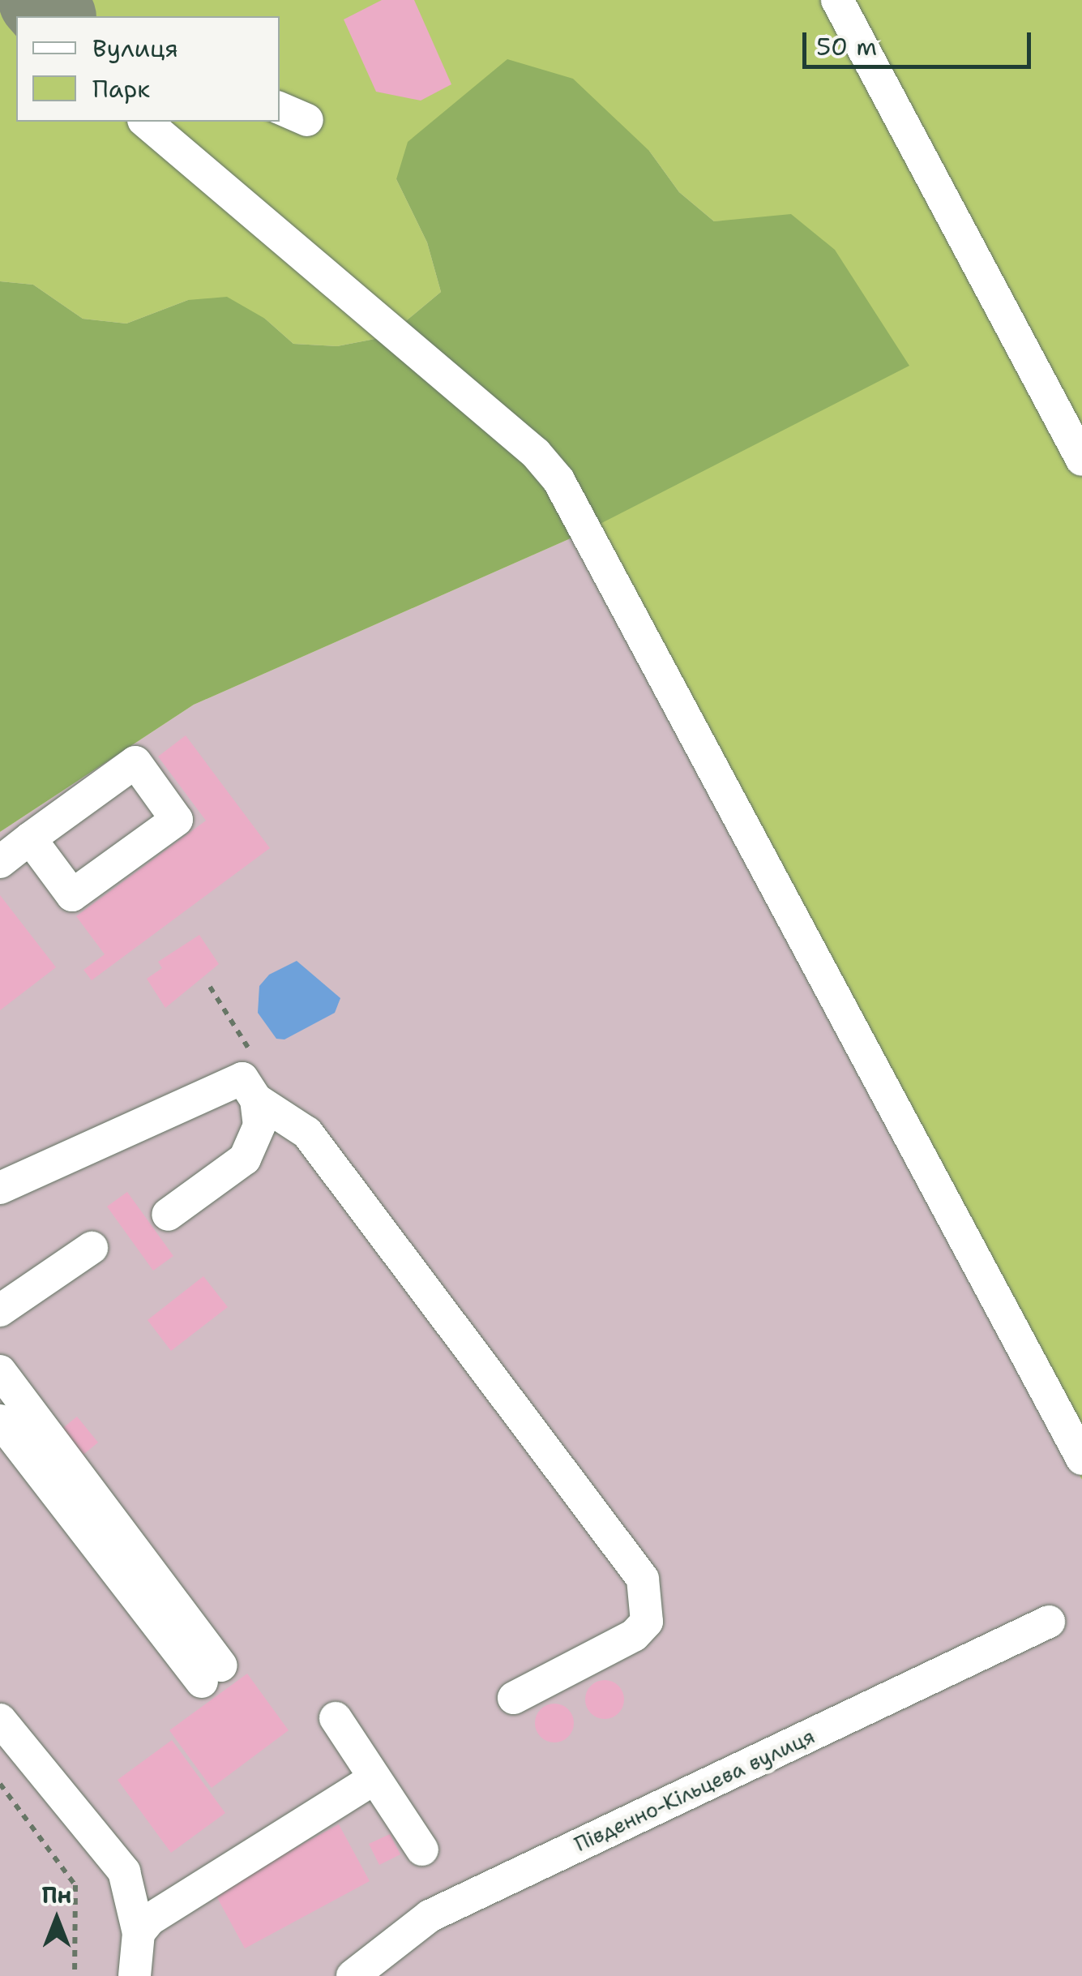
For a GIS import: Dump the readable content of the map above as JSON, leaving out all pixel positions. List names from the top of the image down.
{
  "streets": {
    "street": ["Південно-Кільцева вулиця"]
  },
  "legend": ["Вулиця", "Парк"],
  "scale_bar": "50 m",
  "north": "top"
}
